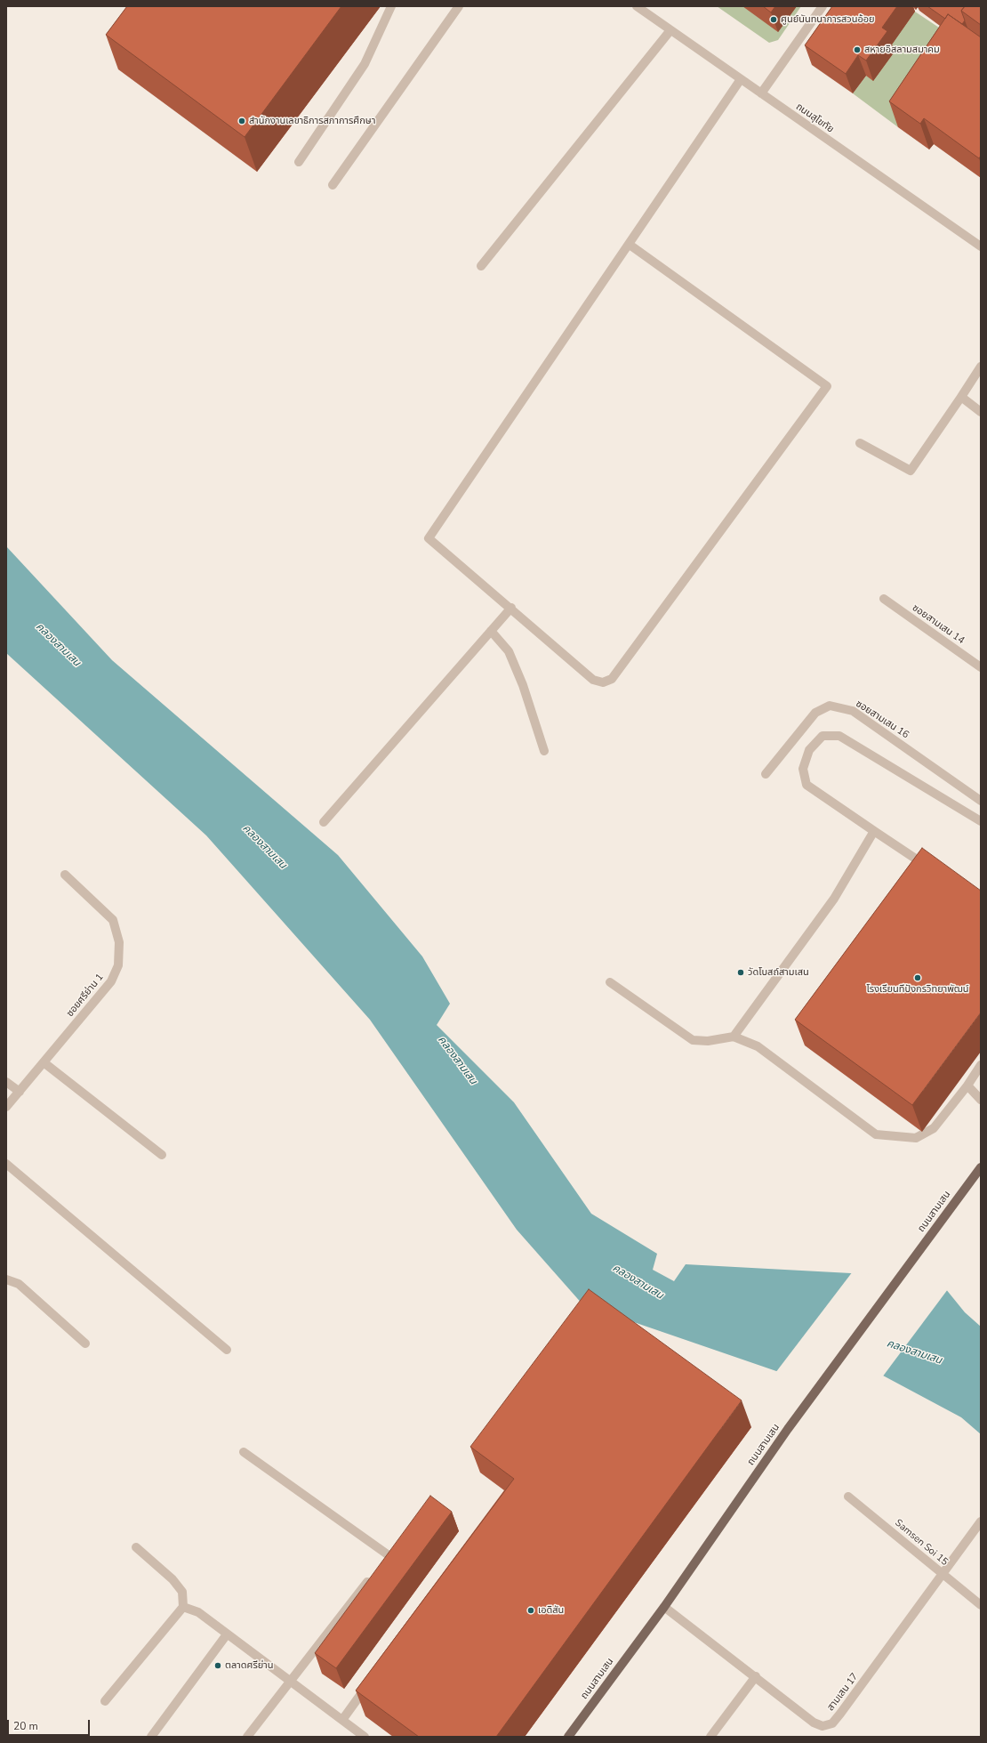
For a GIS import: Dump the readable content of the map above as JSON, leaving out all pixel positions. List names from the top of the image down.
{
  "streets": {
    "main road": ["ถนนสามเสน"],
    "street": [
      "ถนนสุโขทัย",
      "ซอยสามเสน 14",
      "ซอยสามเสน 16",
      "ซอยศรีย่าน 1",
      "Samsen Soi 15",
      "สามเสน 17"
    ]
  },
  "crossings": [
    ["ถนนสามเสน", "สามเสน 17"],
    ["Samsen Soi 15", "สามเสน 17"]
  ],
  "water": ["คลองสามเสน"],
  "places": [
    "ศูนย์นันทนาการสวนอ้อย",
    "สหายอิสลามสมาคม",
    "สำนักงานเลขาธิการสภาการศึกษา",
    "วัดโบสถ์สามเสน",
    "โรงเรียนทีปังกรวิทยาพัฒน์",
    "เอดิสัน",
    "ตลาดศรีย่าน"
  ],
  "scale_bar": "20 m"
}
